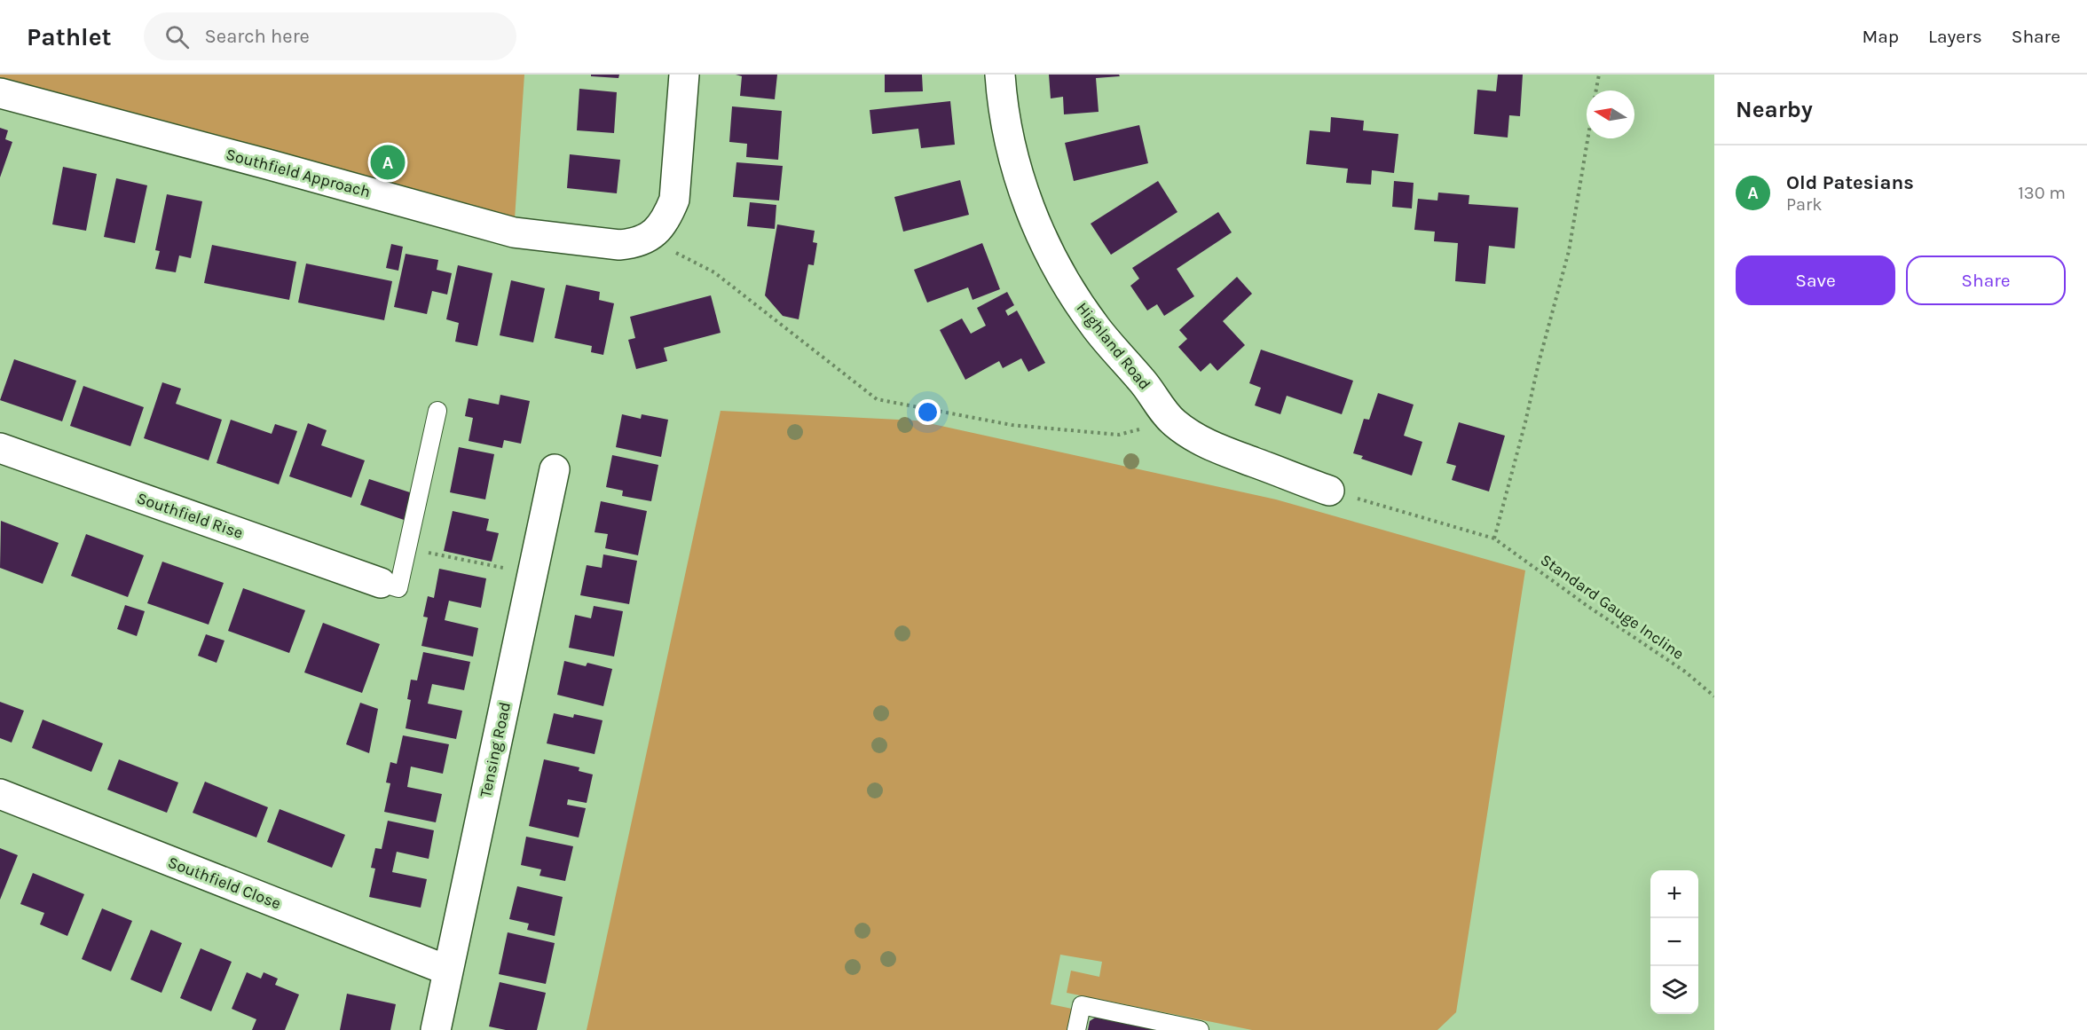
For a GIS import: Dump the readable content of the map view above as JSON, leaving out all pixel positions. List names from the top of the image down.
{
  "streets": {
    "street": [
      "Southfield Approach",
      "Highland Road",
      "Southfield Rise",
      "Tensing Road",
      "Southfield Close"
    ],
    "path": ["Standard Gauge Incline"]
  },
  "crossings": [
    ["Highland Road", "Standard Gauge Incline"],
    ["Tensing Road", "Southfield Close"]
  ],
  "north": "left",
  "page": {
    "header": "Pathlet",
    "search": "Search here",
    "nav": ["Map", "Layers", "Share"],
    "heading": "Nearby",
    "pins": "A",
    "list": [
      {
        "mark": "A",
        "name": "Old Patesians",
        "note": "Park",
        "value": "130 m"
      }
    ],
    "buttons": ["Save", "Share"],
    "map_buttons": ["+", "−"]
  }
}
